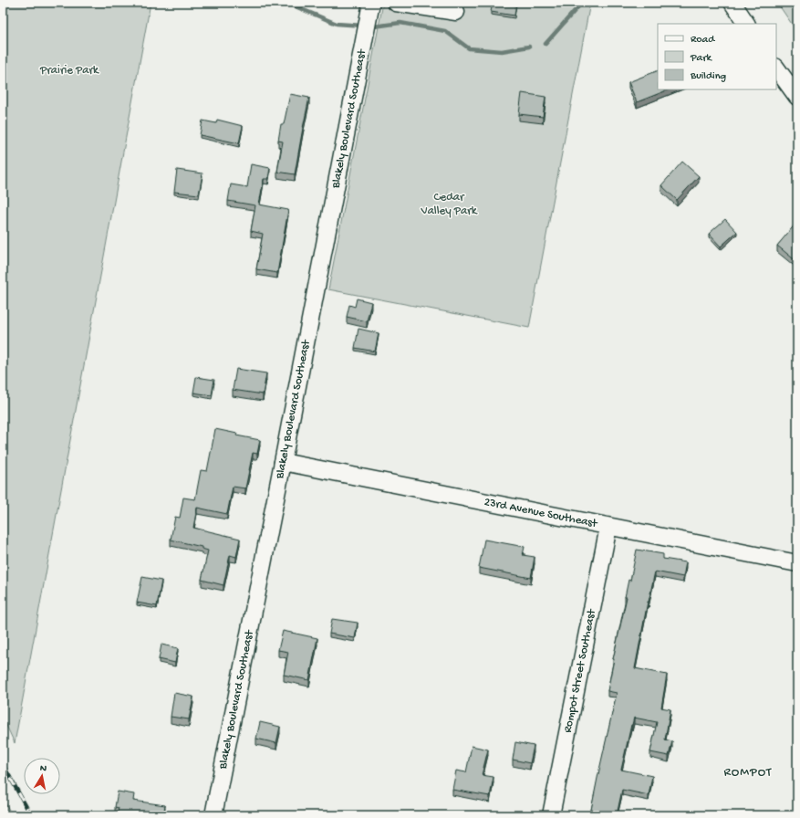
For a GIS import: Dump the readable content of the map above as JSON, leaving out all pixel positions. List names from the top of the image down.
{
  "streets": {
    "street": ["Blakely Boulevard Southeast", "23rd Avenue Southeast", "Rompot Street Southeast"]
  },
  "crossings": [
    ["Blakely Boulevard Southeast", "23rd Avenue Southeast"],
    ["23rd Avenue Southeast", "Rompot Street Southeast"]
  ],
  "districts": ["ROMPOT"],
  "parks": ["Prairie Park", "Cedar Valley Park"],
  "legend": ["Road", "Park", "Building"],
  "north": "top"
}
